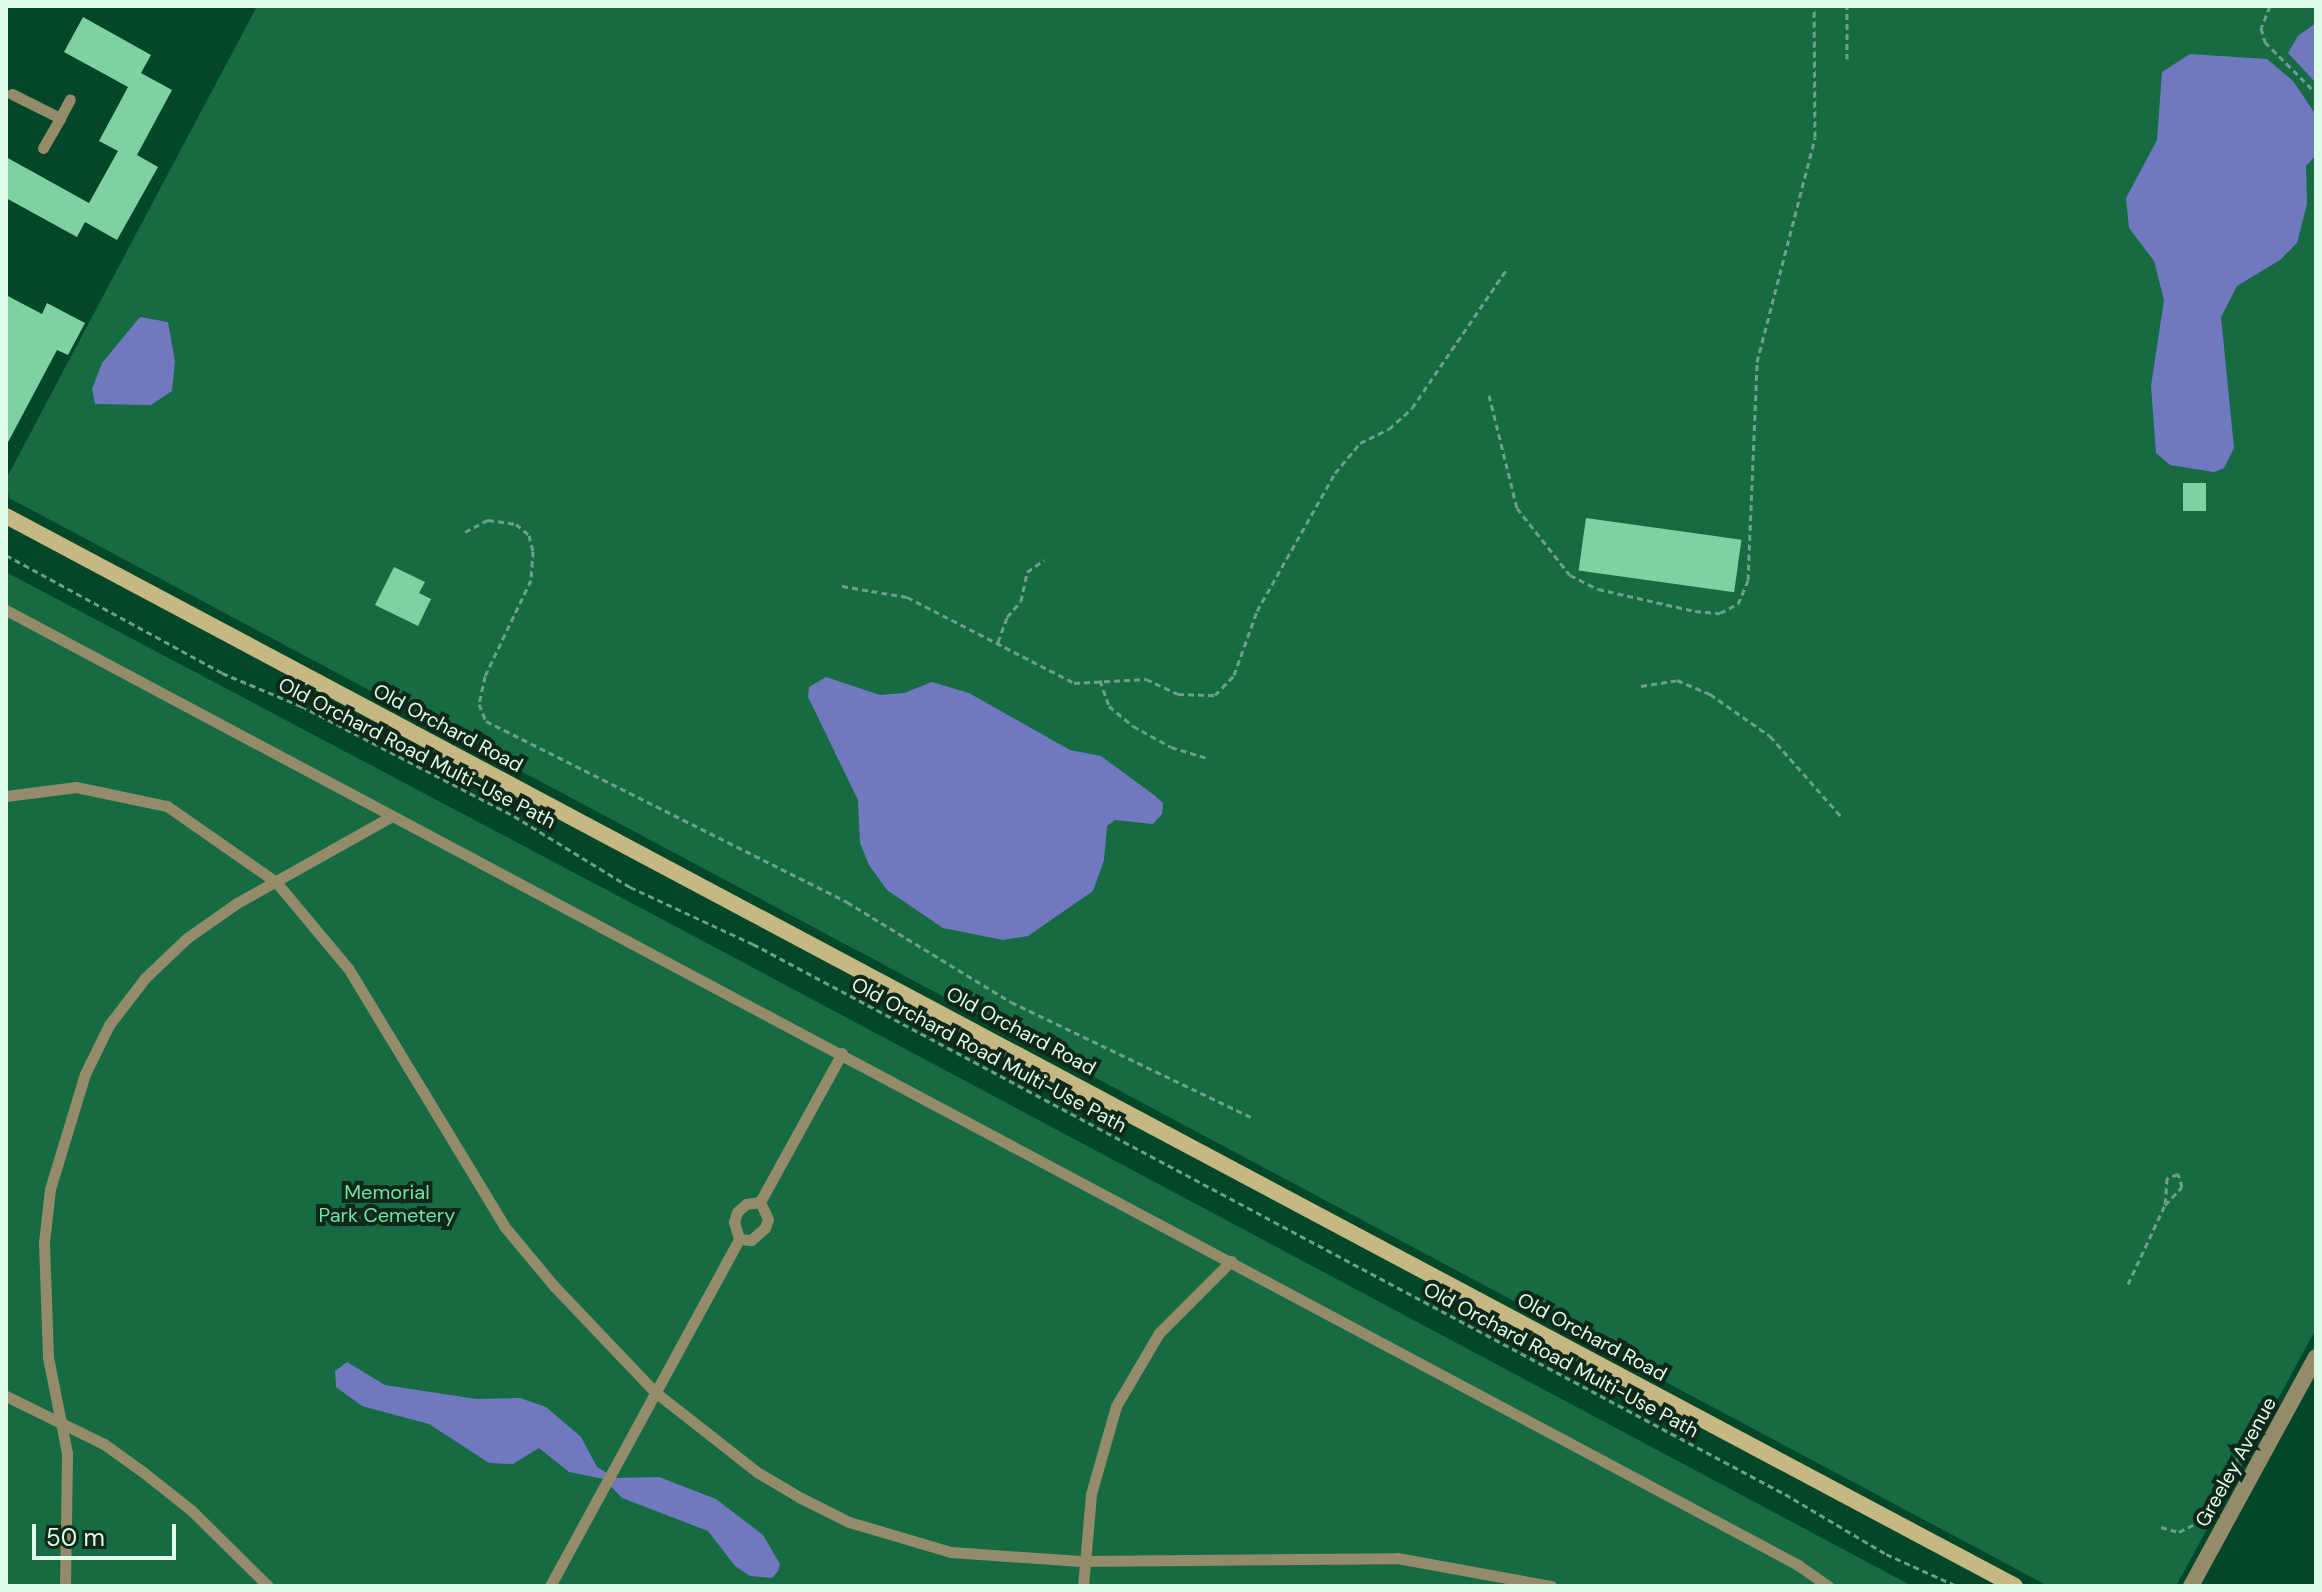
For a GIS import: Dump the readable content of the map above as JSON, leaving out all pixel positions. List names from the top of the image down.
{
  "streets": {
    "main road": ["Old Orchard Road"],
    "street": ["Greeley Avenue"],
    "path": ["Old Orchard Road Multi-Use Path"]
  },
  "parks": ["Memorial Park Cemetery"],
  "scale_bar": "50 m"
}
